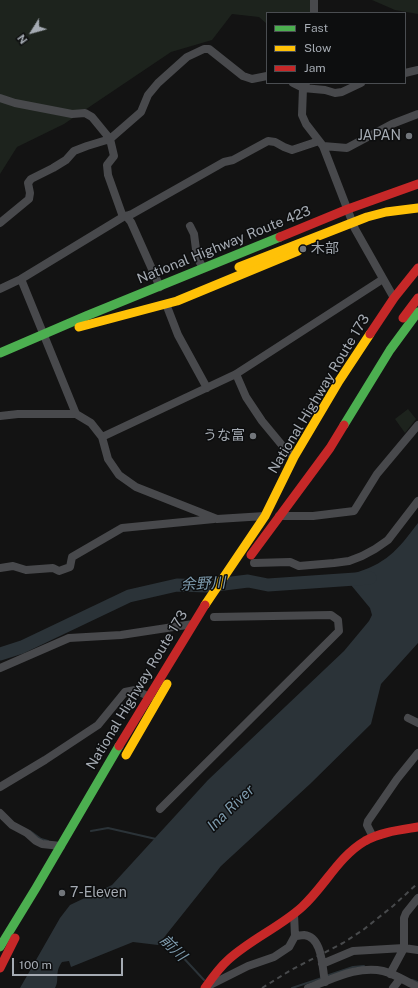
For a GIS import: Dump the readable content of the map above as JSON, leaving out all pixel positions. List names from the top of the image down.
{
  "streets": {
    "main road": ["National Highway Route 423", "National Highway Route 173"]
  },
  "water": ["余野川", "Ina River", "前川"],
  "places": [
    "JAPAN",
    "木部",
    "うな富",
    "7-Eleven"
  ],
  "legend": ["Fast", "Slow", "Jam"],
  "scale_bar": "100 m",
  "north": "bottom left"
}
